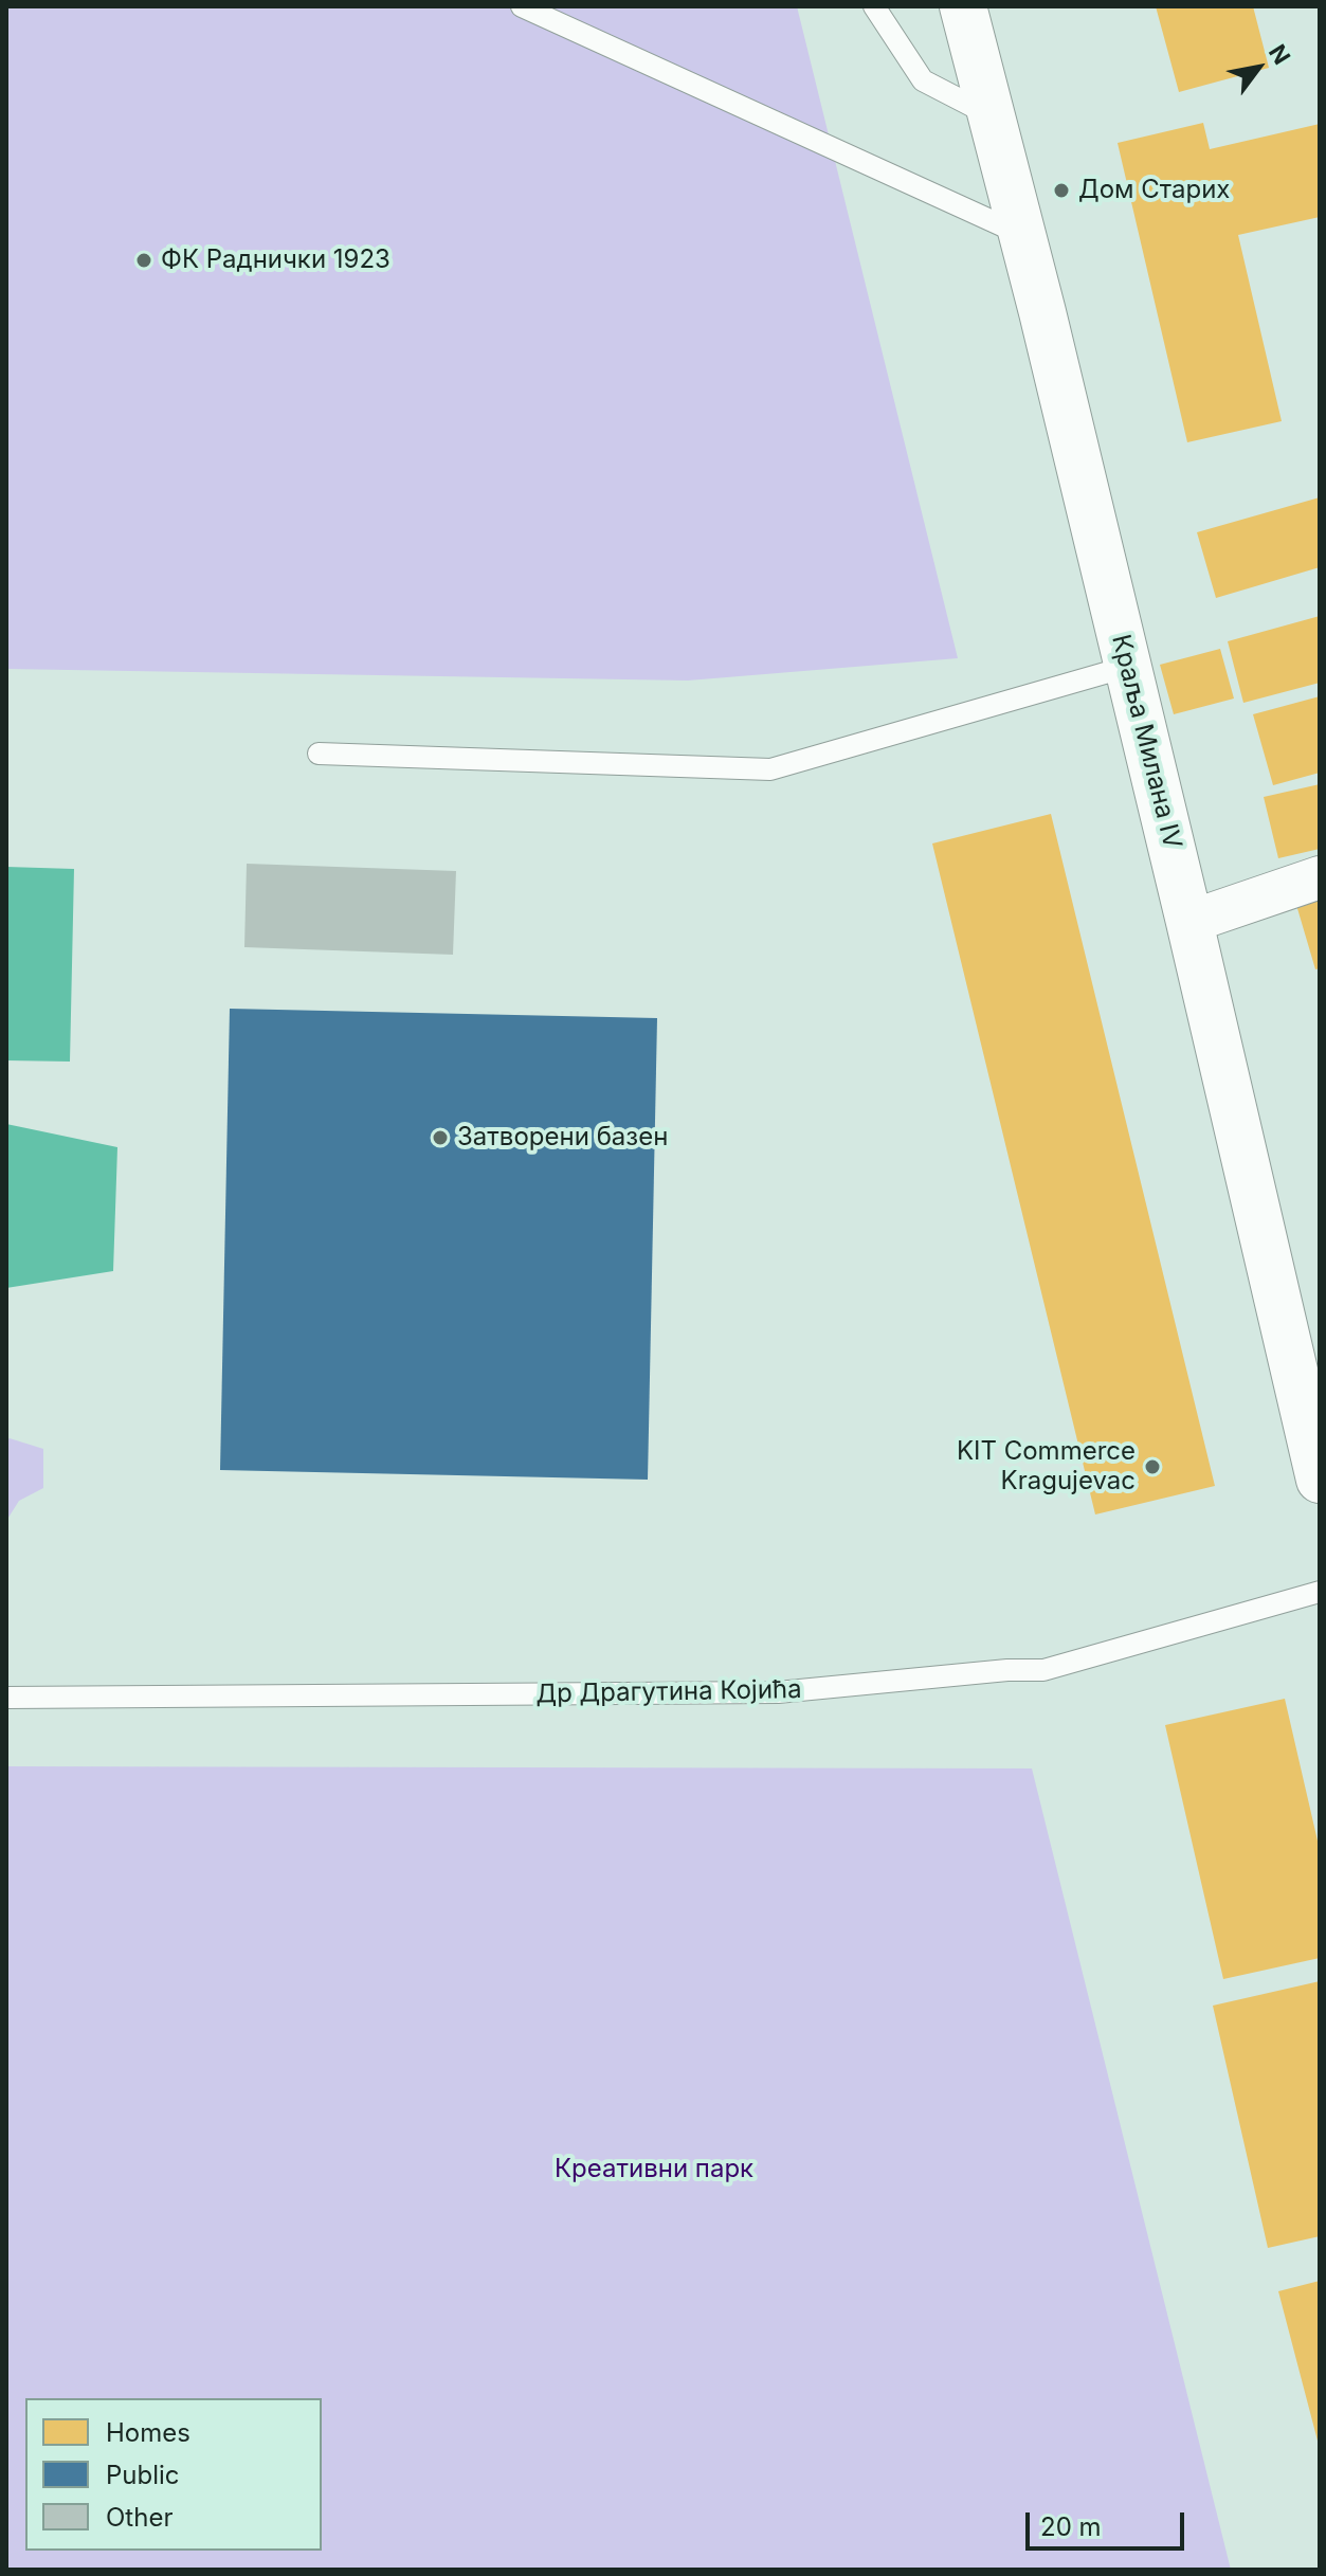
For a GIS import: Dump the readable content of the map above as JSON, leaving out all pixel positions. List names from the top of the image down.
{
  "streets": {
    "main road": ["Краља Милана IV"],
    "lane": ["Др Драгутина Којића"]
  },
  "parks": ["Креативни парк"],
  "places": [
    "Дом Старих",
    "ФК Раднички 1923",
    "Затворени базен",
    "KIT Commerce Kragujevac"
  ],
  "legend": ["Homes", "Public", "Other"],
  "scale_bar": "20 m",
  "north": "top right"
}
